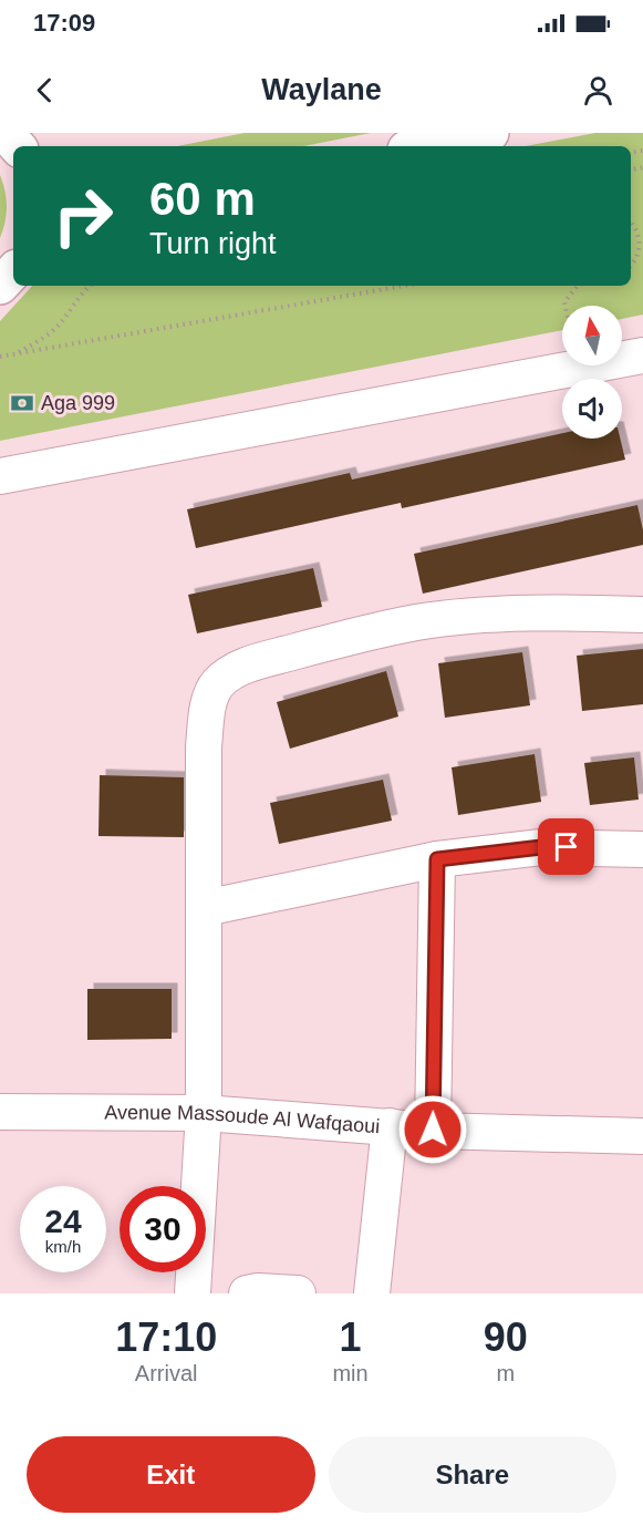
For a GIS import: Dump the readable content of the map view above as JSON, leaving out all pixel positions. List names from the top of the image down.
{
  "streets": {
    "street": ["Avenue Massoude Al Wafqaoui"]
  },
  "places": {
    "bank": ["Aga 999"]
  },
  "north": "top",
  "page": {
    "status": "17:09",
    "header": "Waylane",
    "turn": ["60 m", "Turn right"],
    "speed": "24 km/h",
    "limit": "30",
    "eta": [
      "17:10",
      "Arrival",
      "1",
      "min",
      "90",
      "m"
    ],
    "buttons": ["Exit", "Share"]
  }
}
